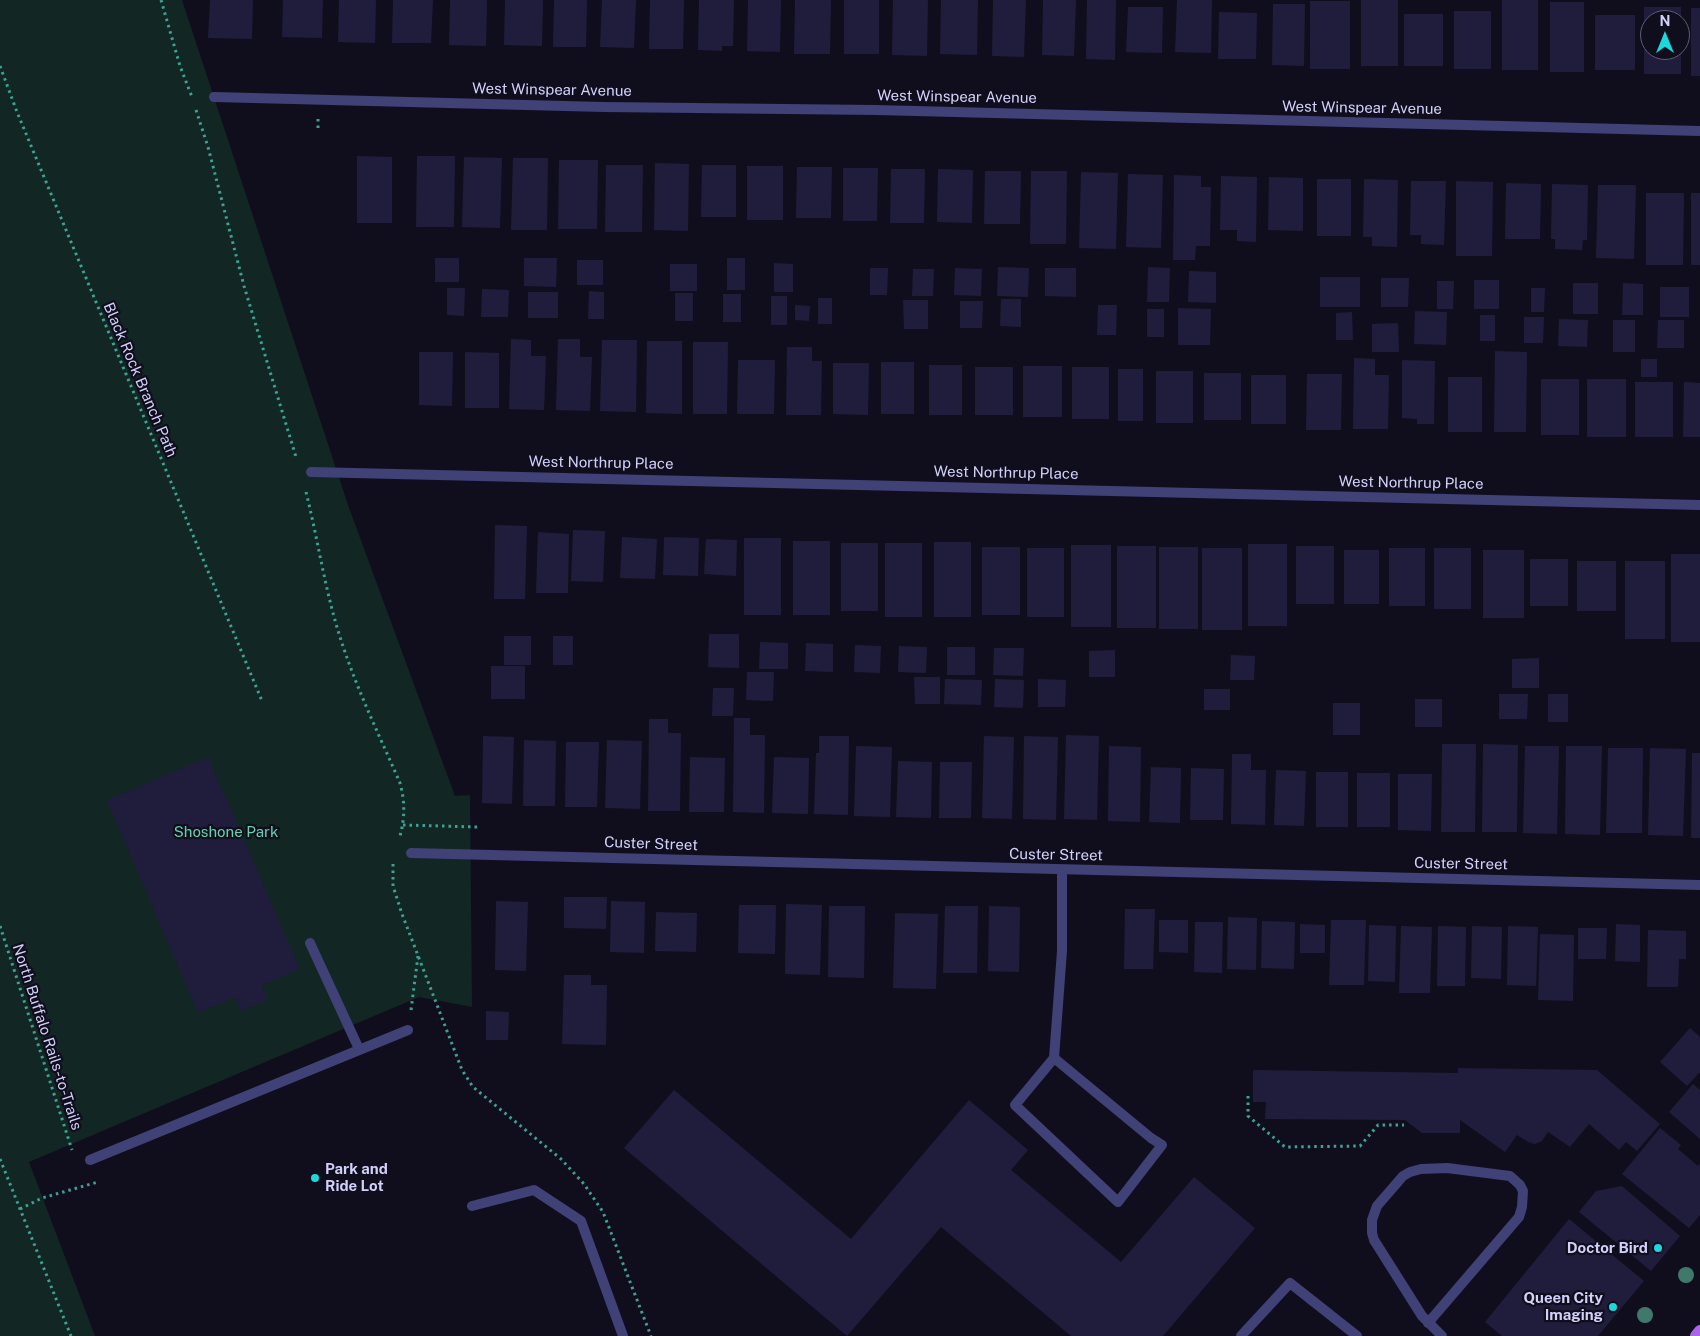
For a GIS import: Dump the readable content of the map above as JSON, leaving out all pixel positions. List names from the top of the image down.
{
  "streets": {
    "street": ["West Winspear Avenue", "West Northrup Place", "Custer Street"],
    "path": ["Black Rock Branch Path", "North Buffalo Rails-to-Trails"]
  },
  "parks": ["Shoshone Park"],
  "places": ["Park and Ride Lot", "Doctor Bird", "Queen City Imaging"],
  "north": "top"
}
